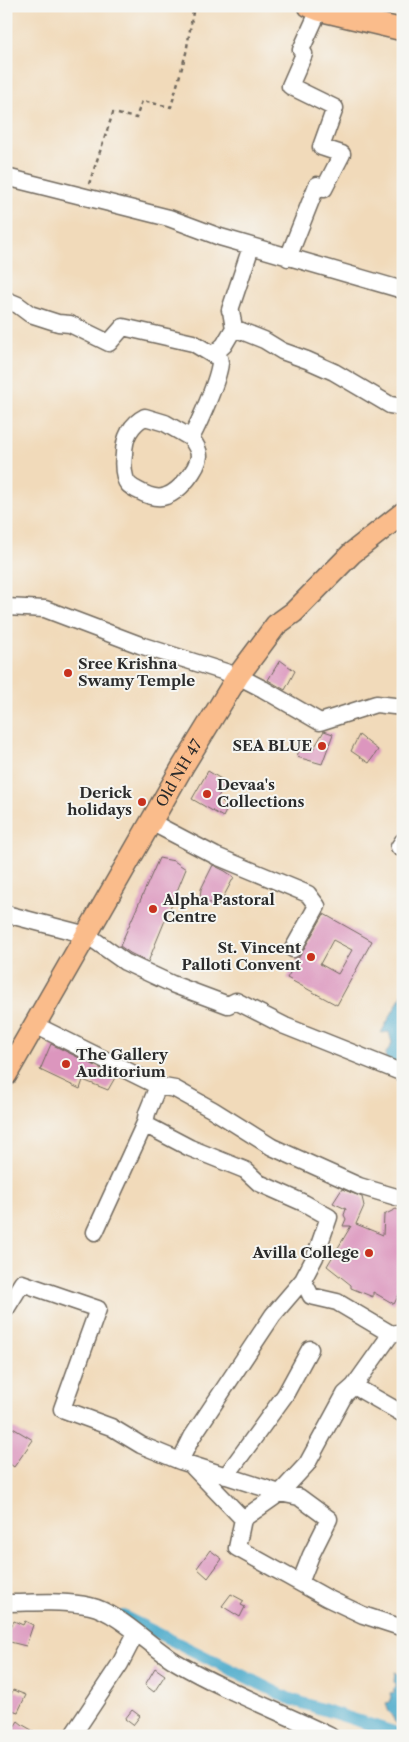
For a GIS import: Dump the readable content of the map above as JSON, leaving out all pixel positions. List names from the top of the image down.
{
  "streets": {
    "main road": ["Old NH 47"]
  },
  "places": [
    "Sree Krishna Swamy Temple",
    "SEA BLUE",
    "Devaa's Collections",
    "Derick holidays",
    "Alpha Pastoral Centre",
    "St. Vincent Palloti Convent",
    "The Gallery Auditorium",
    "Avilla College"
  ]
}
